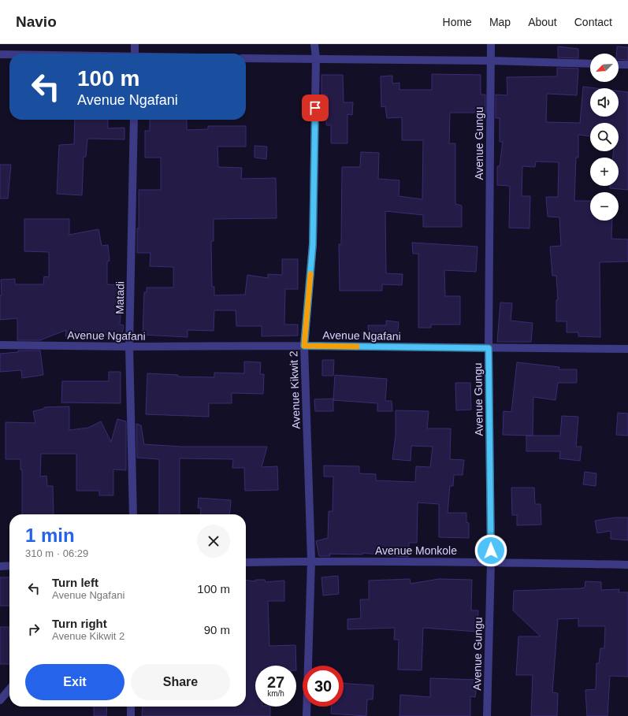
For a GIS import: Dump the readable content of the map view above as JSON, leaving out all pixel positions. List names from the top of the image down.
{
  "streets": {
    "street": [
      "Avenue Gungu",
      "Matadi",
      "Avenue Ngafani",
      "Avenue Kikwit 2",
      "Avenue Monkole"
    ]
  },
  "crossings": [
    ["Avenue Gungu", "Avenue Ngafani"],
    ["Avenue Gungu", "Avenue Monkole"],
    ["Matadi", "Avenue Ngafani"],
    ["Avenue Ngafani", "Avenue Kikwit 2"],
    ["Avenue Kikwit 2", "Avenue Monkole"]
  ],
  "north": "bottom left",
  "page": {
    "header": "Navio",
    "nav": [
      "Home",
      "Map",
      "About",
      "Contact"
    ],
    "map_buttons": ["+", "−"],
    "turn": ["100 m", "Avenue Ngafani"],
    "heading": ["1 min", "310 m · 06:29"],
    "list": [
      {
        "name": "Turn left",
        "note": "Avenue Ngafani",
        "value": "100 m"
      },
      {
        "name": "Turn right",
        "note": "Avenue Kikwit 2",
        "value": "90 m"
      }
    ],
    "buttons": ["Exit", "Share"],
    "speed": "27 km/h",
    "limit": "30"
  }
}
